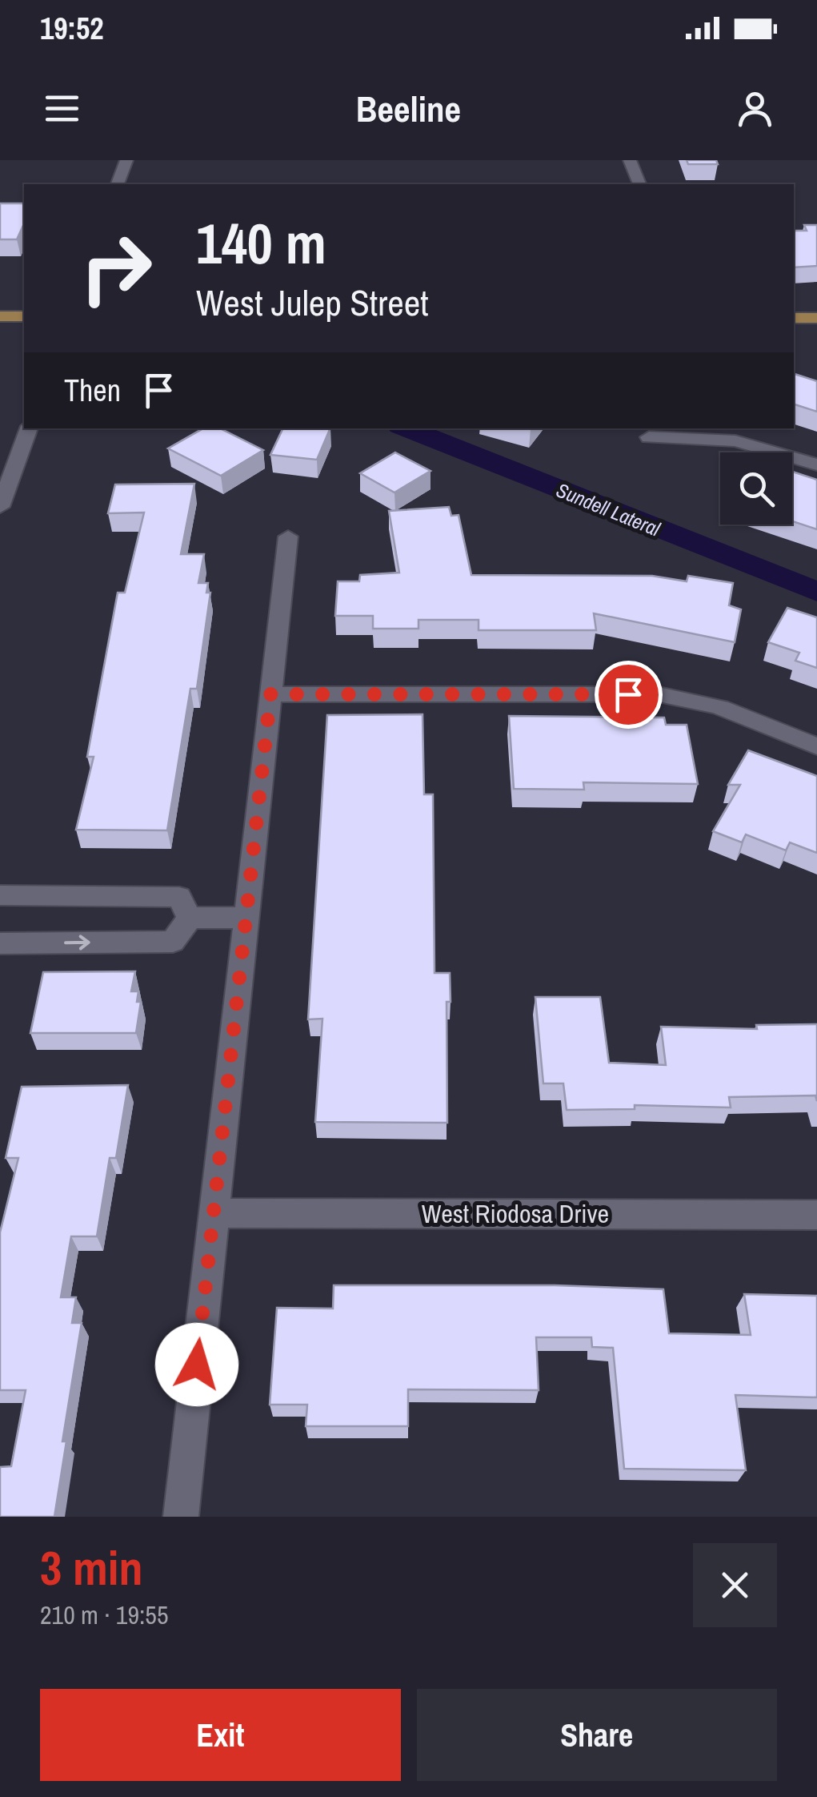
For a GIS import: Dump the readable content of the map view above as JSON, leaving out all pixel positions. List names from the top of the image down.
{
  "streets": {
    "street": ["West Riodosa Drive"]
  },
  "water": ["Sundell Lateral"],
  "page": {
    "status": "19:52",
    "header": "Beeline",
    "turn": ["140 m", "West Julep Street"],
    "then": "Then",
    "heading": ["3 min", "210 m · 19:55"],
    "buttons": ["Exit", "Share"]
  }
}
